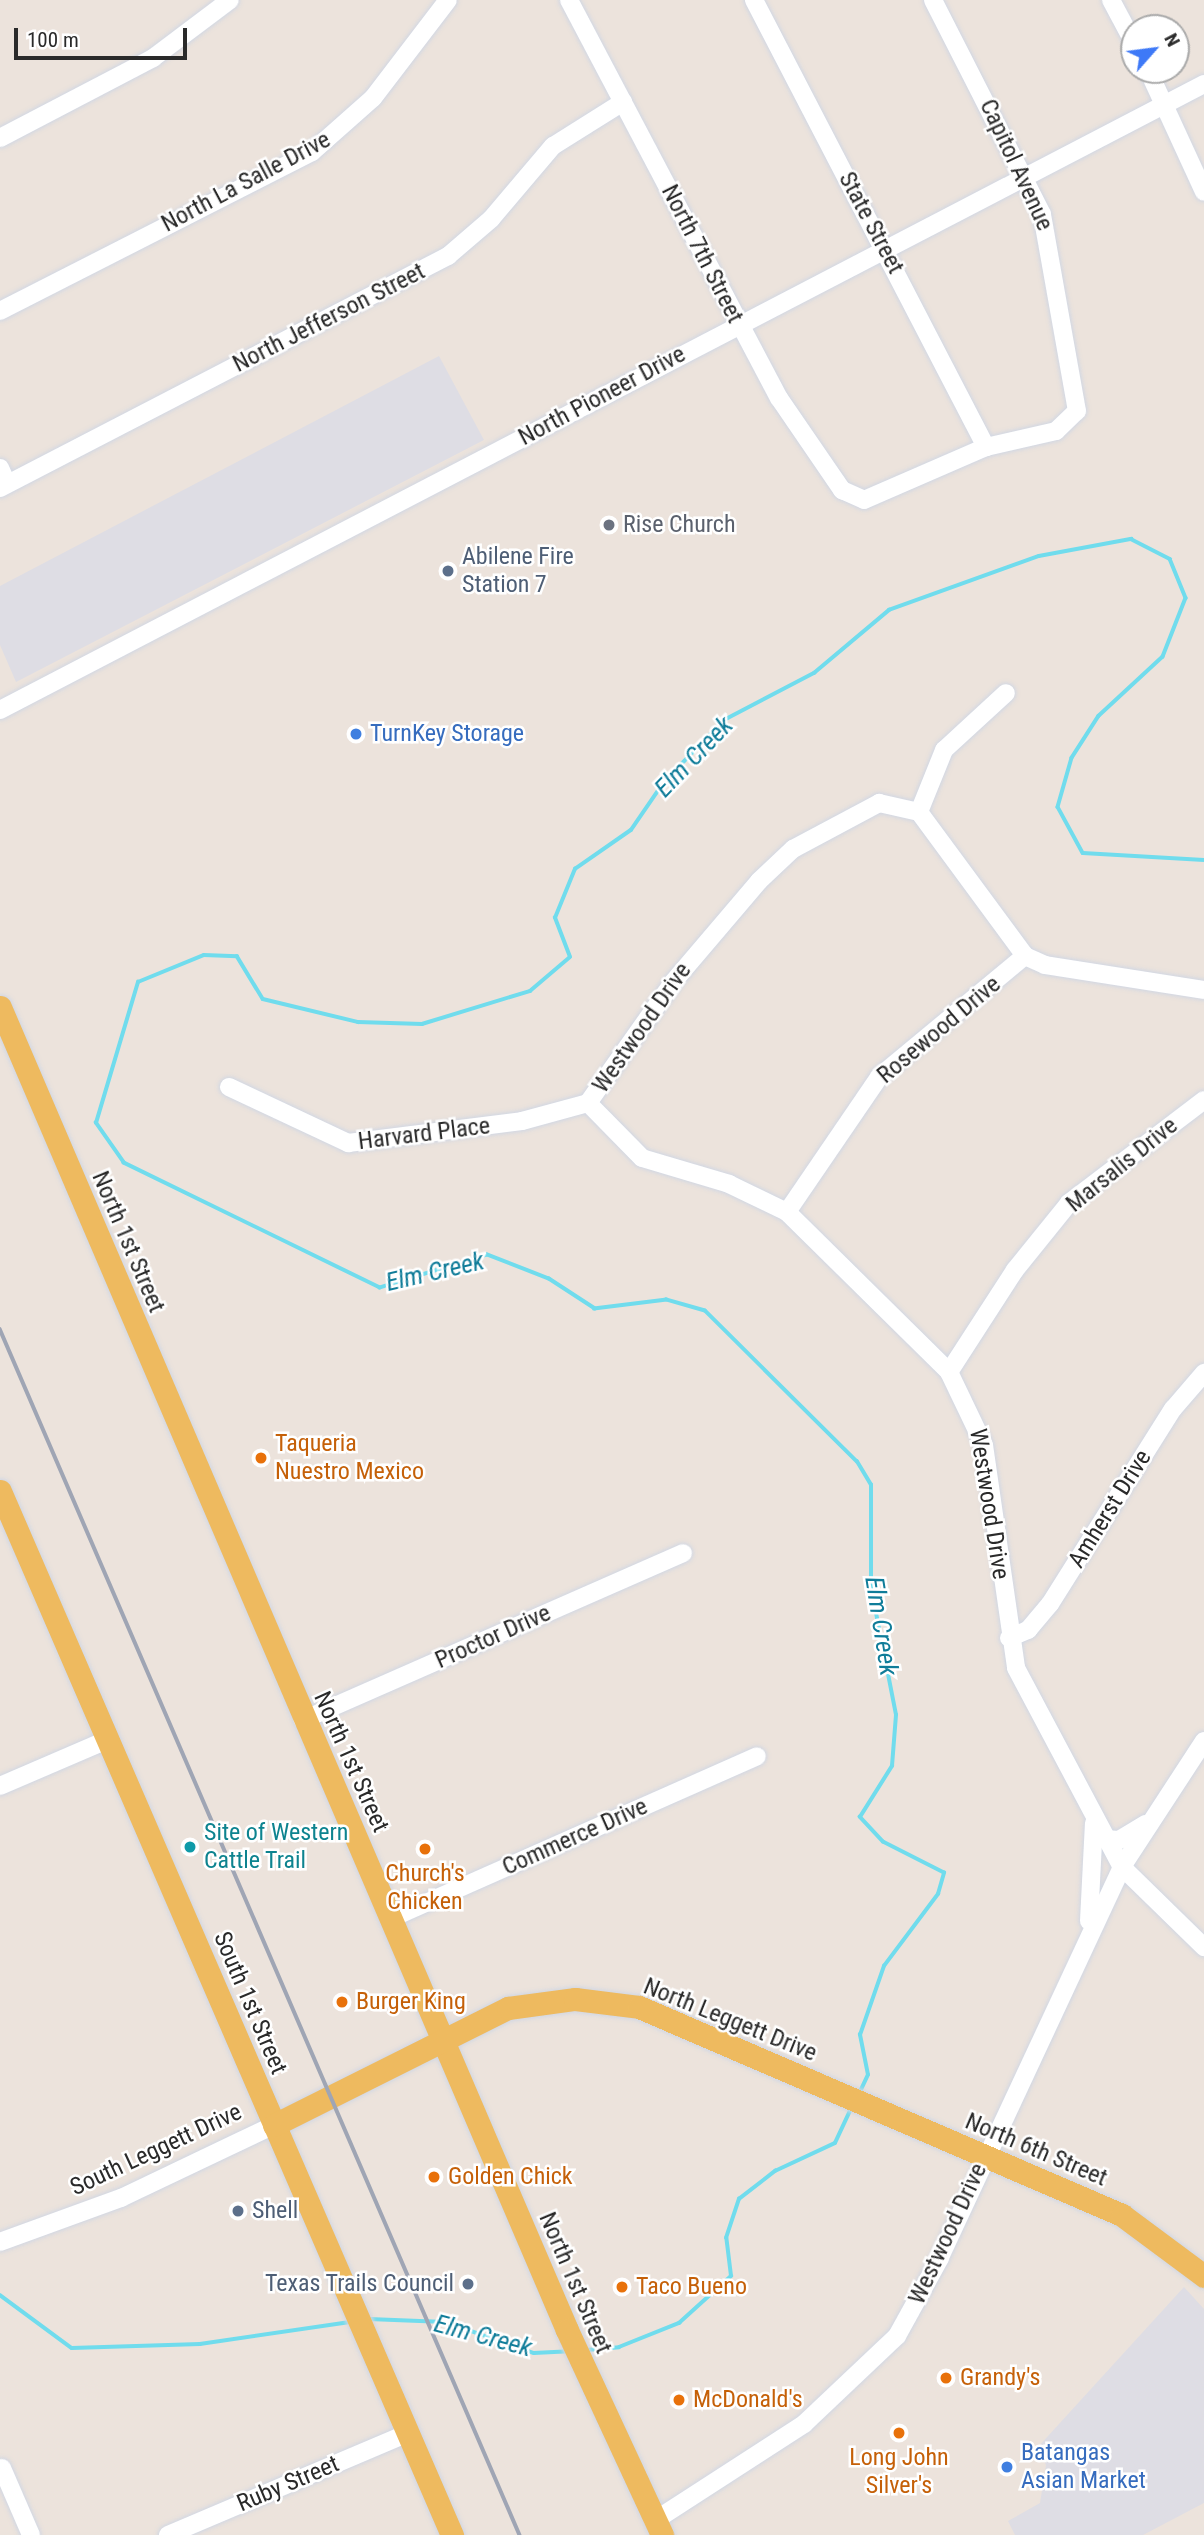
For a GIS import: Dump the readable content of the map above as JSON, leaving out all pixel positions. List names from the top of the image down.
{
  "streets": {
    "main road": [
      "North 1st Street",
      "South 1st Street",
      "North Leggett Drive",
      "South Leggett Drive",
      "North 6th Street"
    ],
    "street": [
      "Capitol Avenue",
      "North La Salle Drive",
      "State Street",
      "North 7th Street",
      "North Jefferson Street",
      "North Pioneer Drive",
      "Westwood Drive",
      "Rosewood Drive",
      "Harvard Place",
      "Marsalis Drive",
      "Amherst Drive",
      "Proctor Drive",
      "Commerce Drive",
      "Ruby Street"
    ]
  },
  "crossings": [
    ["Capitol Avenue", "State Street"],
    ["Capitol Avenue", "North 7th Street"],
    ["Capitol Avenue", "North Pioneer Drive"],
    ["State Street", "North 7th Street"],
    ["State Street", "North Pioneer Drive"],
    ["North 7th Street", "North Jefferson Street"],
    ["North 7th Street", "North Pioneer Drive"],
    ["Westwood Drive", "Rosewood Drive"],
    ["Westwood Drive", "Harvard Place"],
    ["Westwood Drive", "Marsalis Drive"],
    ["Westwood Drive", "North 1st Street"],
    ["Westwood Drive", "Amherst Drive"],
    ["Westwood Drive", "North 6th Street"],
    ["North 1st Street", "Proctor Drive"],
    ["North 1st Street", "Commerce Drive"],
    ["North 1st Street", "North Leggett Drive"],
    ["South 1st Street", "South Leggett Drive"],
    ["South 1st Street", "Ruby Street"],
    ["North Leggett Drive", "South Leggett Drive"],
    ["North Leggett Drive", "North 6th Street"]
  ],
  "water": ["Elm Creek"],
  "places": [
    "Rise Church",
    "Abilene Fire Station 7",
    "TurnKey Storage",
    "Taqueria Nuestro Mexico",
    "Site of Western Cattle Trail",
    "Church's Chicken",
    "Burger King",
    "Golden Chick",
    "Shell",
    "Texas Trails Council",
    "Taco Bueno",
    "Grandy's",
    "McDonald's",
    "Long John Silver's",
    "Batangas Asian Market"
  ],
  "scale_bar": "100 m",
  "north": "top right"
}
